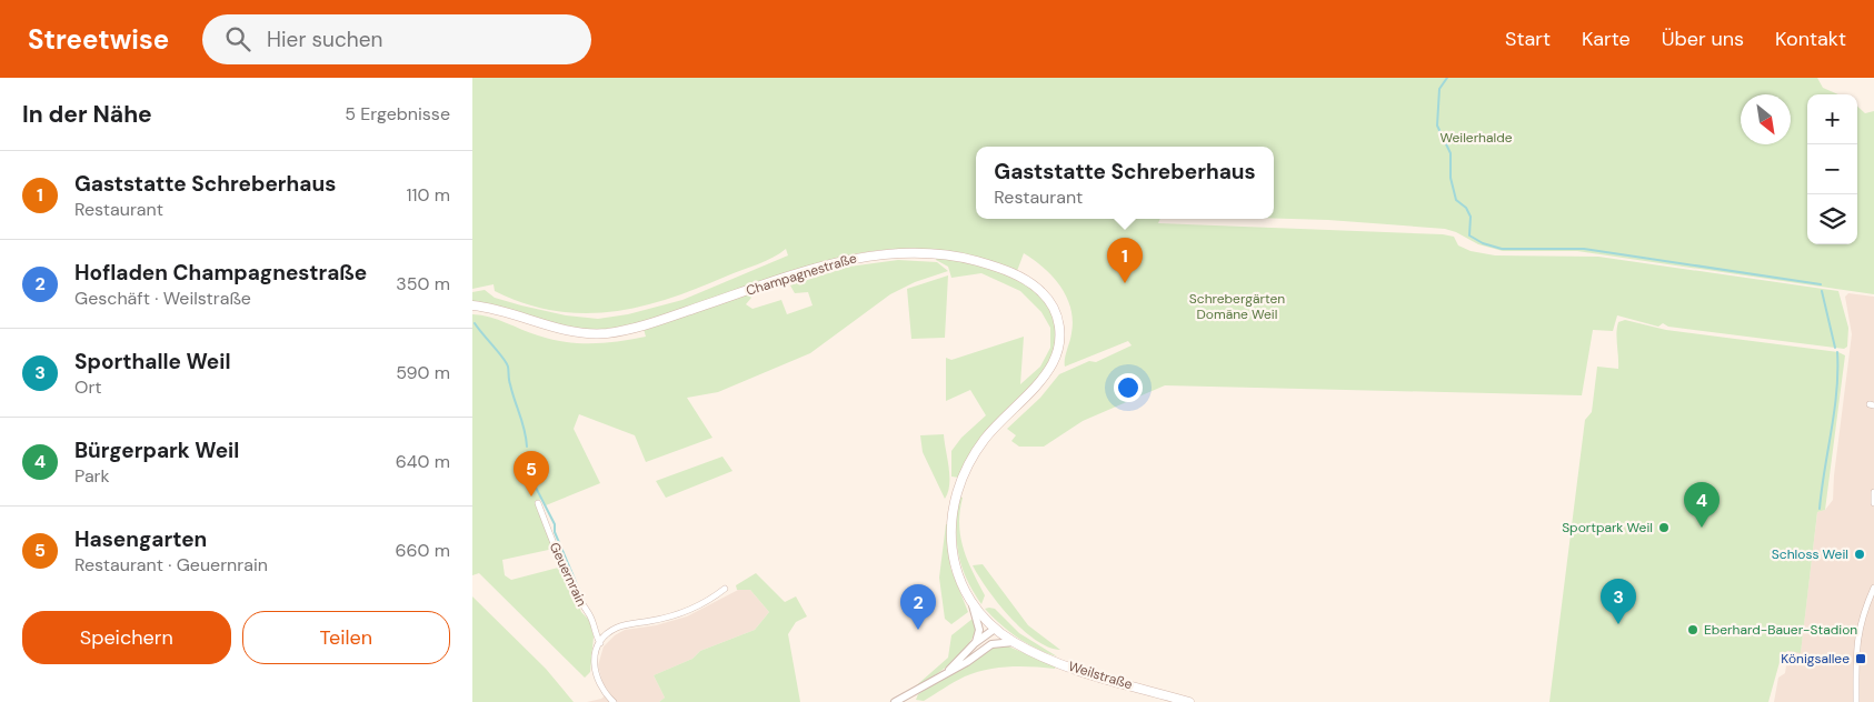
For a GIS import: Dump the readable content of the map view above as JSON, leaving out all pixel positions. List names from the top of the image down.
{
  "streets": {
    "main road": ["Champagnestraße", "Weilstraße"],
    "street": ["Geuernrain"]
  },
  "crossings": [
    ["Champagnestraße", "Weilstraße"]
  ],
  "parks": ["Weilerhalde", "Schrebergärten Domäne Weil"],
  "places": {
    "other": ["Sportpark Weil", "Schloss Weil", "Eberhard-Bauer-Stadion"],
    "transit": ["Königsallee"]
  },
  "north": "bottom right",
  "page": {
    "header": "Streetwise",
    "search": "Hier suchen",
    "nav": [
      "Start",
      "Karte",
      "Über uns",
      "Kontakt"
    ],
    "heading": ["In der Nähe", "5 Ergebnisse"],
    "map_buttons": ["+", "−"],
    "popup": ["Gaststatte Schreberhaus", "Restaurant"],
    "list": [
      {
        "mark": "1",
        "name": "Gaststatte Schreberhaus",
        "note": "Restaurant",
        "value": "110 m"
      },
      {
        "mark": "2",
        "name": "Hofladen Champagnestraße",
        "note": "Geschäft · Weilstraße",
        "value": "350 m"
      },
      {
        "mark": "3",
        "name": "Sporthalle Weil",
        "note": "Ort",
        "value": "590 m"
      },
      {
        "mark": "4",
        "name": "Bürgerpark Weil",
        "note": "Park",
        "value": "640 m"
      },
      {
        "mark": "5",
        "name": "Hasengarten",
        "note": "Restaurant · Geuernrain",
        "value": "660 m"
      }
    ],
    "pins": [
      "1",
      "5",
      "4",
      "3",
      "2"
    ],
    "buttons": ["Speichern", "Teilen"]
  }
}
